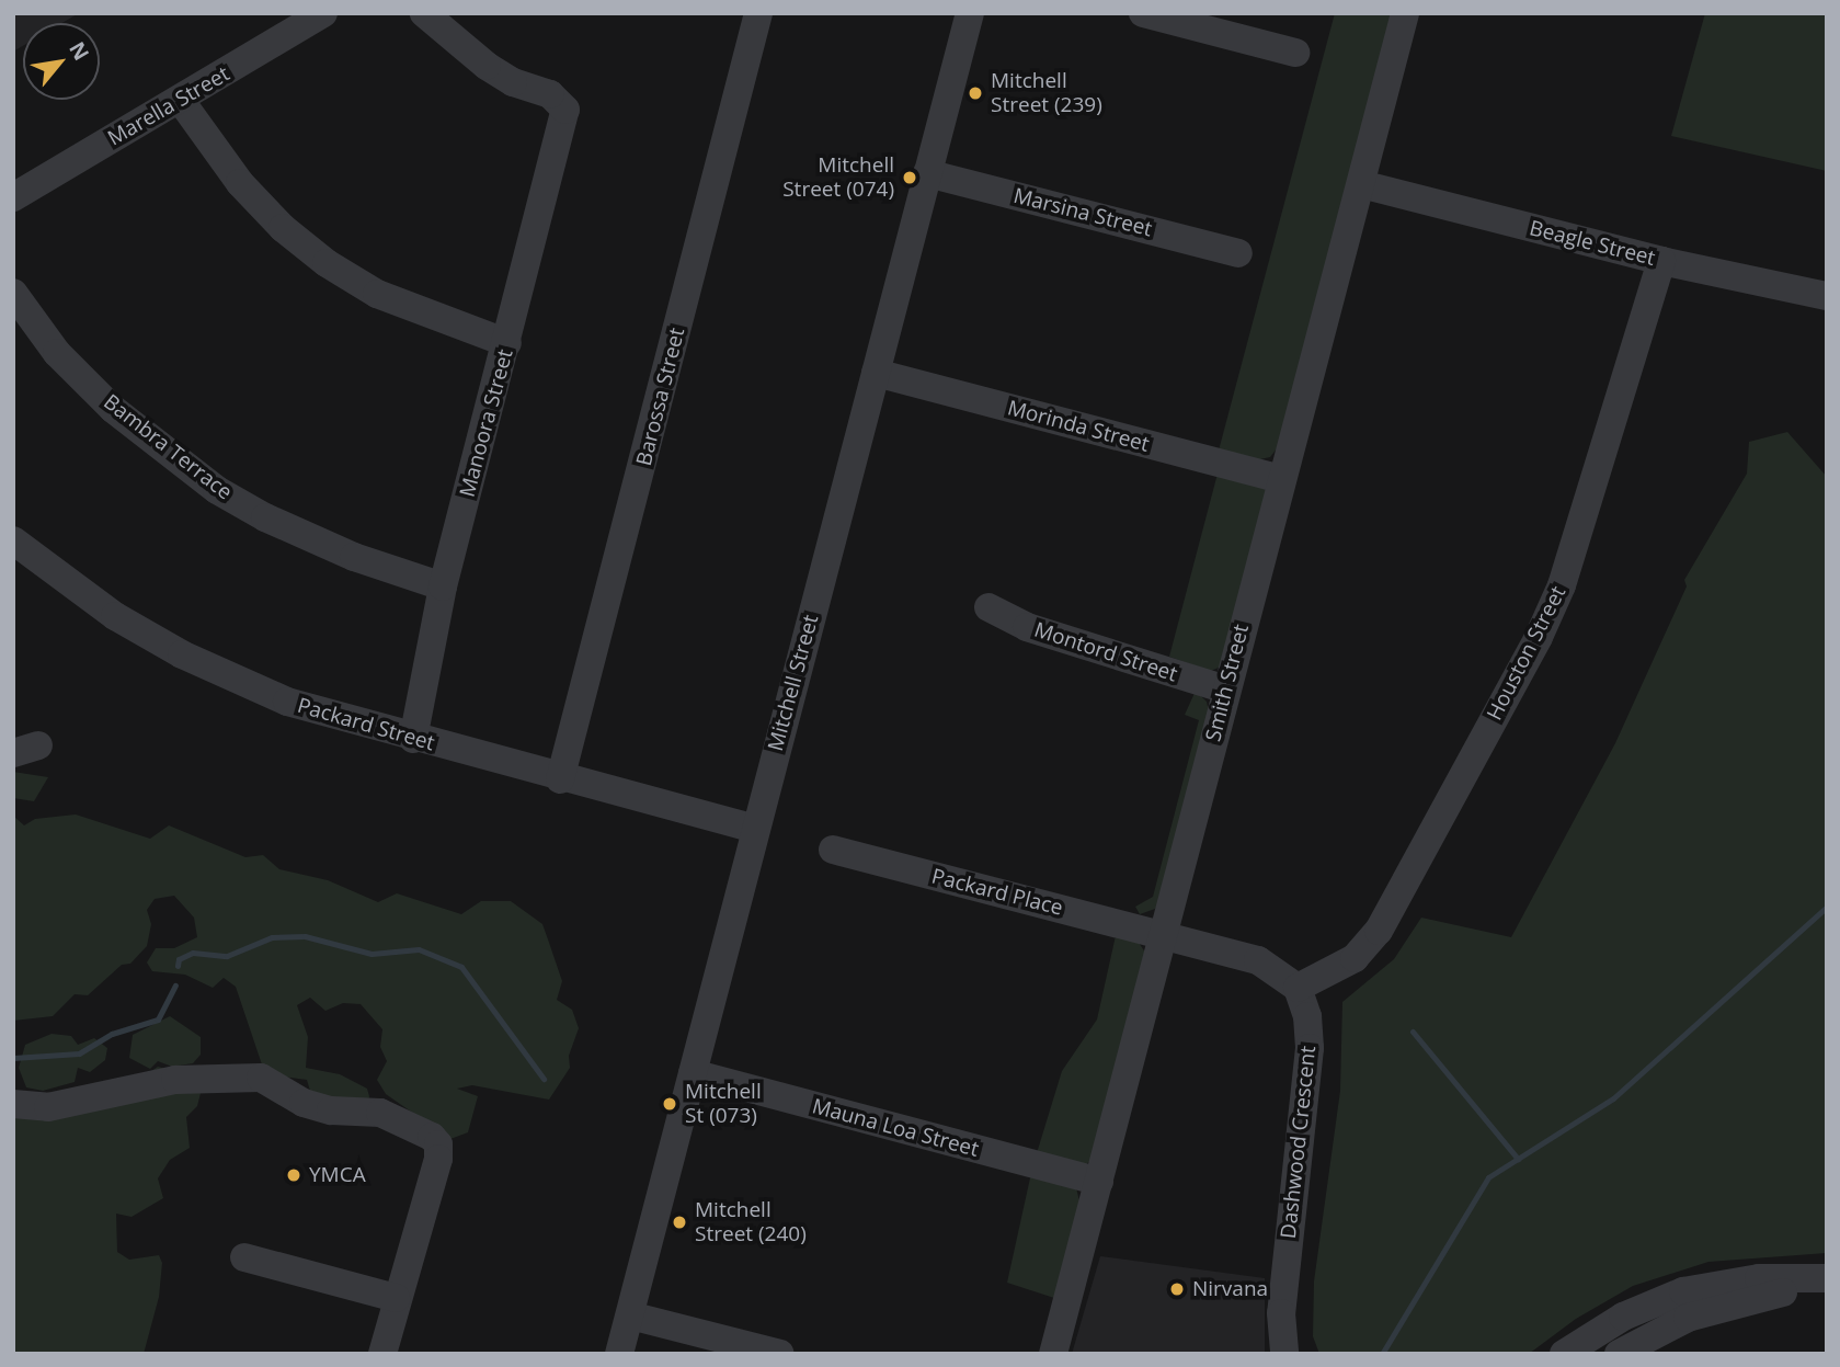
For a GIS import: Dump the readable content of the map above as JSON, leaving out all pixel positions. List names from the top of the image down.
{
  "streets": {
    "street": [
      "Marella Street",
      "Marsina Street",
      "Beagle Street",
      "Barossa Street",
      "Manoora Street",
      "Morinda Street",
      "Bambra Terrace",
      "Montord Street",
      "Houston Street",
      "Mitchell Street",
      "Smith Street",
      "Packard Street",
      "Packard Place",
      "Mauna Loa Street",
      "Dashwood Crescent"
    ]
  },
  "crossings": [
    ["Marsina Street", "Mitchell Street"],
    ["Beagle Street", "Houston Street"],
    ["Beagle Street", "Smith Street"],
    ["Barossa Street", "Packard Street"],
    ["Manoora Street", "Bambra Terrace"],
    ["Manoora Street", "Packard Street"],
    ["Morinda Street", "Mitchell Street"],
    ["Morinda Street", "Smith Street"],
    ["Montord Street", "Smith Street"],
    ["Houston Street", "Dashwood Crescent"],
    ["Mitchell Street", "Packard Street"],
    ["Mitchell Street", "Mauna Loa Street"],
    ["Smith Street", "Packard Place"],
    ["Smith Street", "Mauna Loa Street"]
  ],
  "places": [
    "Mitchell Street (239)",
    "Mitchell Street (074)",
    "Mitchell St (073)",
    "YMCA",
    "Mitchell Street (240)",
    "Nirvana"
  ],
  "north": "top right"
}
